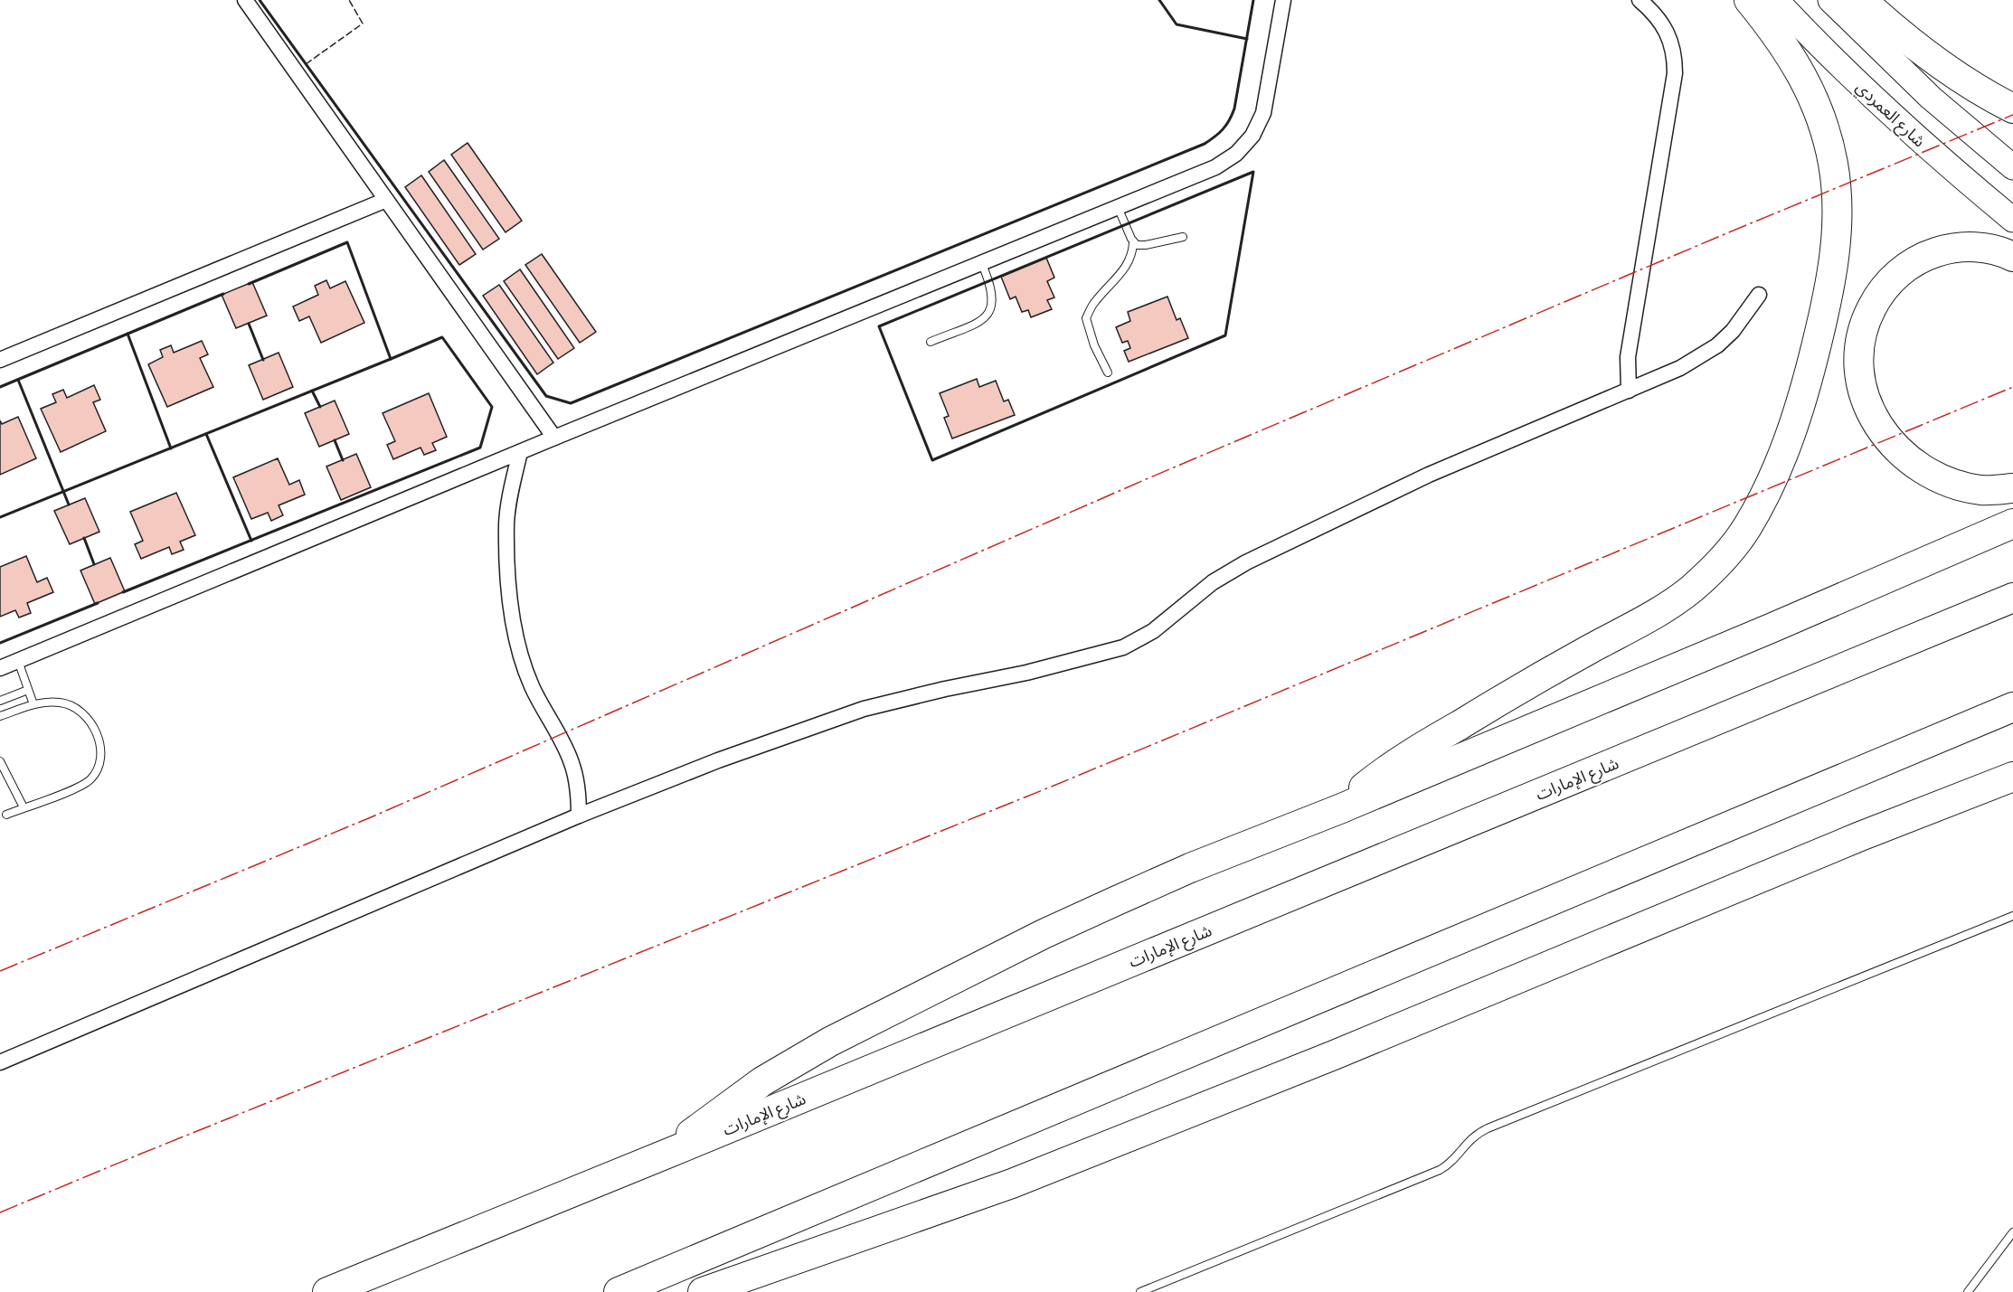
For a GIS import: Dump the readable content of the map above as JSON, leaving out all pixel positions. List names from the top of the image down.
{
  "streets": {
    "highway": ["شارع الإمارات"],
    "main road": ["شارع العمردي"]
  }
}
